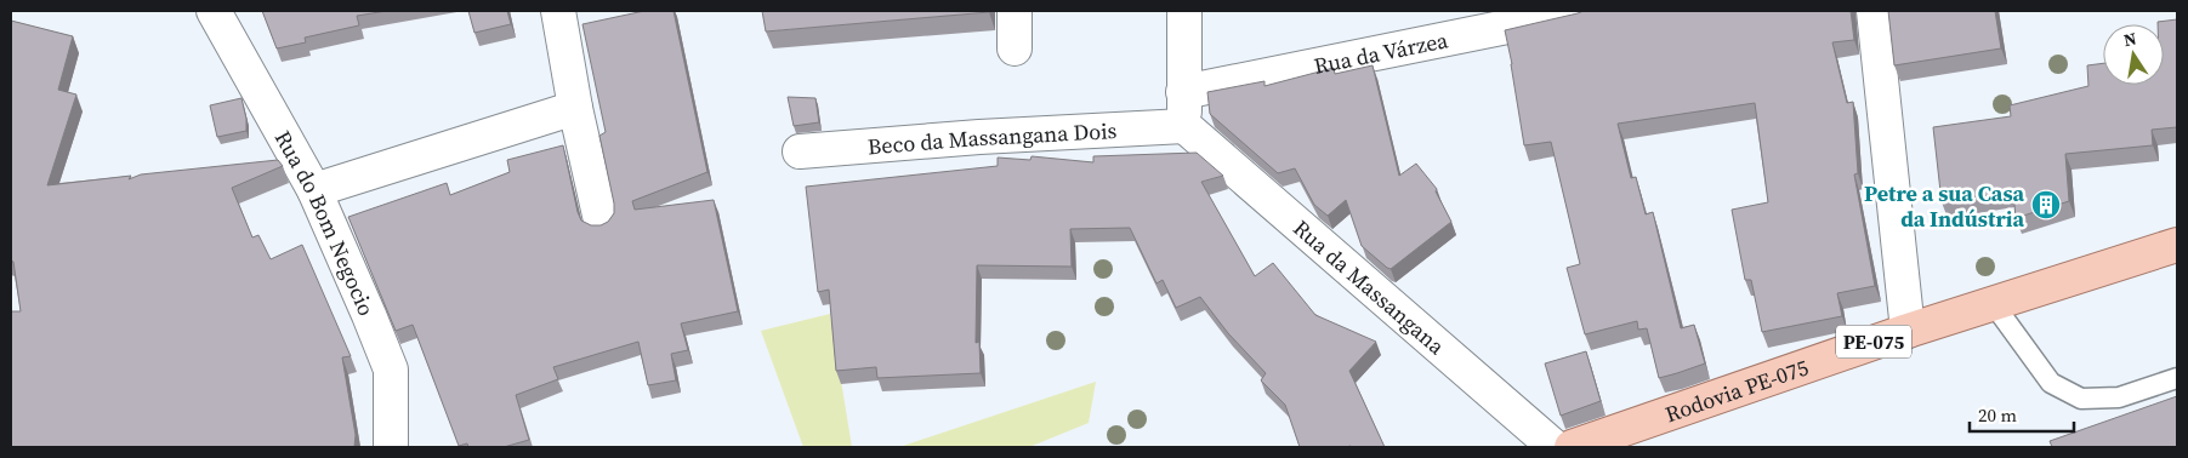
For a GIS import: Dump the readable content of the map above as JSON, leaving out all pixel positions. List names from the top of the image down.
{
  "streets": {
    "main road": ["PE-075", "Rodovia PE-075"],
    "street": [
      "Rua da Várzea",
      "Beco da Massangana Dois",
      "Rua do Bom Negocio",
      "Rua da Massangana"
    ]
  },
  "crossings": [
    ["Beco da Massangana Dois", "Rua da Massangana"]
  ],
  "places": {
    "building": ["Petre a sua Casa da Indústria"]
  },
  "scale_bar": "20 m",
  "north": "top"
}
